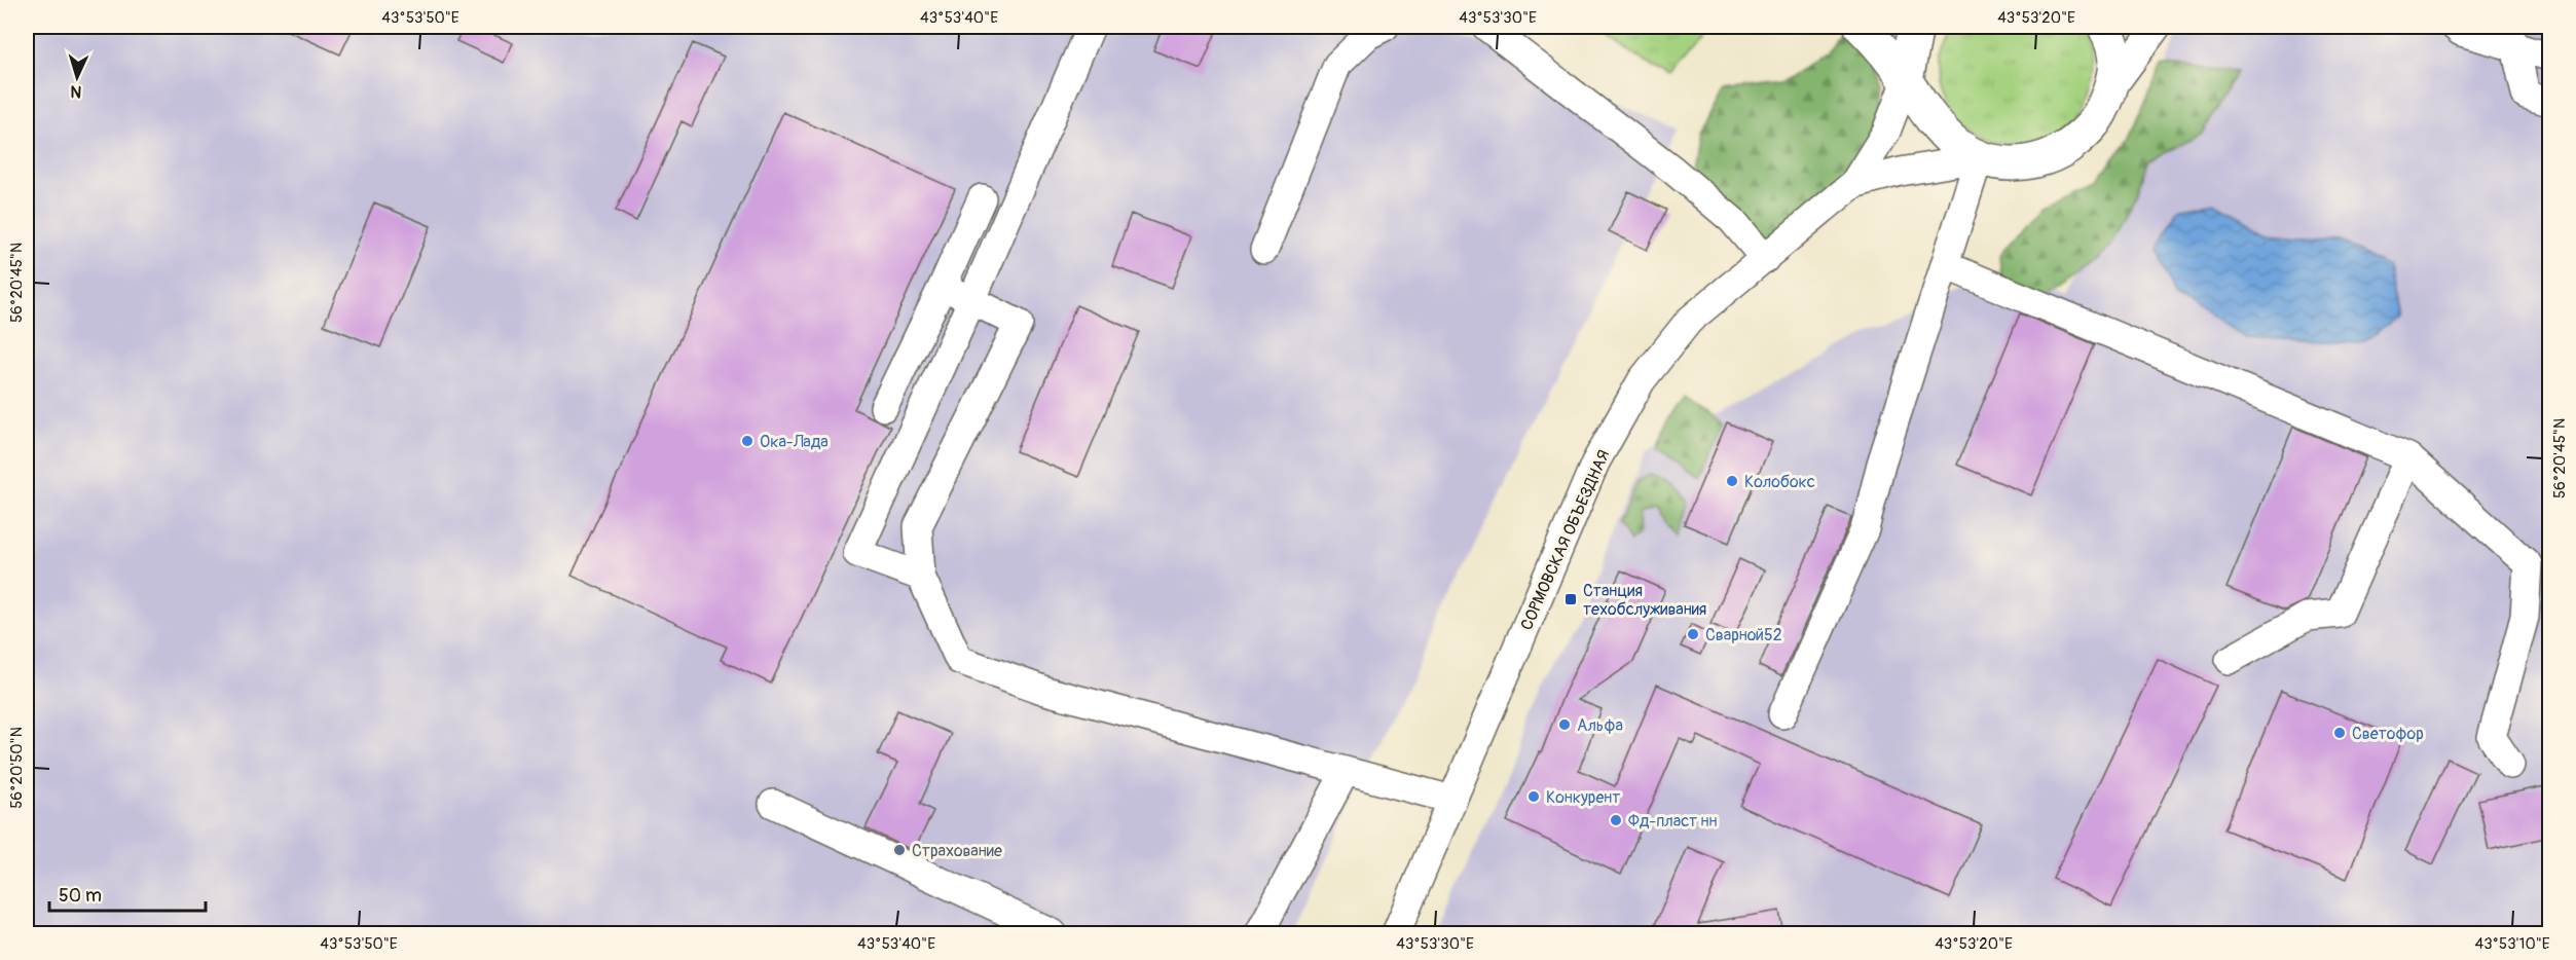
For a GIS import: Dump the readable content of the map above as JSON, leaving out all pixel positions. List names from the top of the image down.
{
  "streets": {
    "street": ["СОРМОВСКАЯ ОБЪЕЗДНАЯ"]
  },
  "places": {
    "other": [
      "Ока-Лада",
      "Колобокс",
      "Сварной52",
      "Альфа",
      "Светофор",
      "Конкурент",
      "Фд-пласт нн",
      "Страхование"
    ],
    "transit": ["Станция техобслуживания"]
  },
  "scale_bar": "50 m",
  "north": "bottom",
  "coordinates": [
    "43°53'50\"E",
    "43°53'40\"E",
    "43°53'30\"E",
    "43°53'20\"E",
    "56°20'45\"N",
    "56°20'50\"N",
    "43°53'10\"E"
  ]
}
